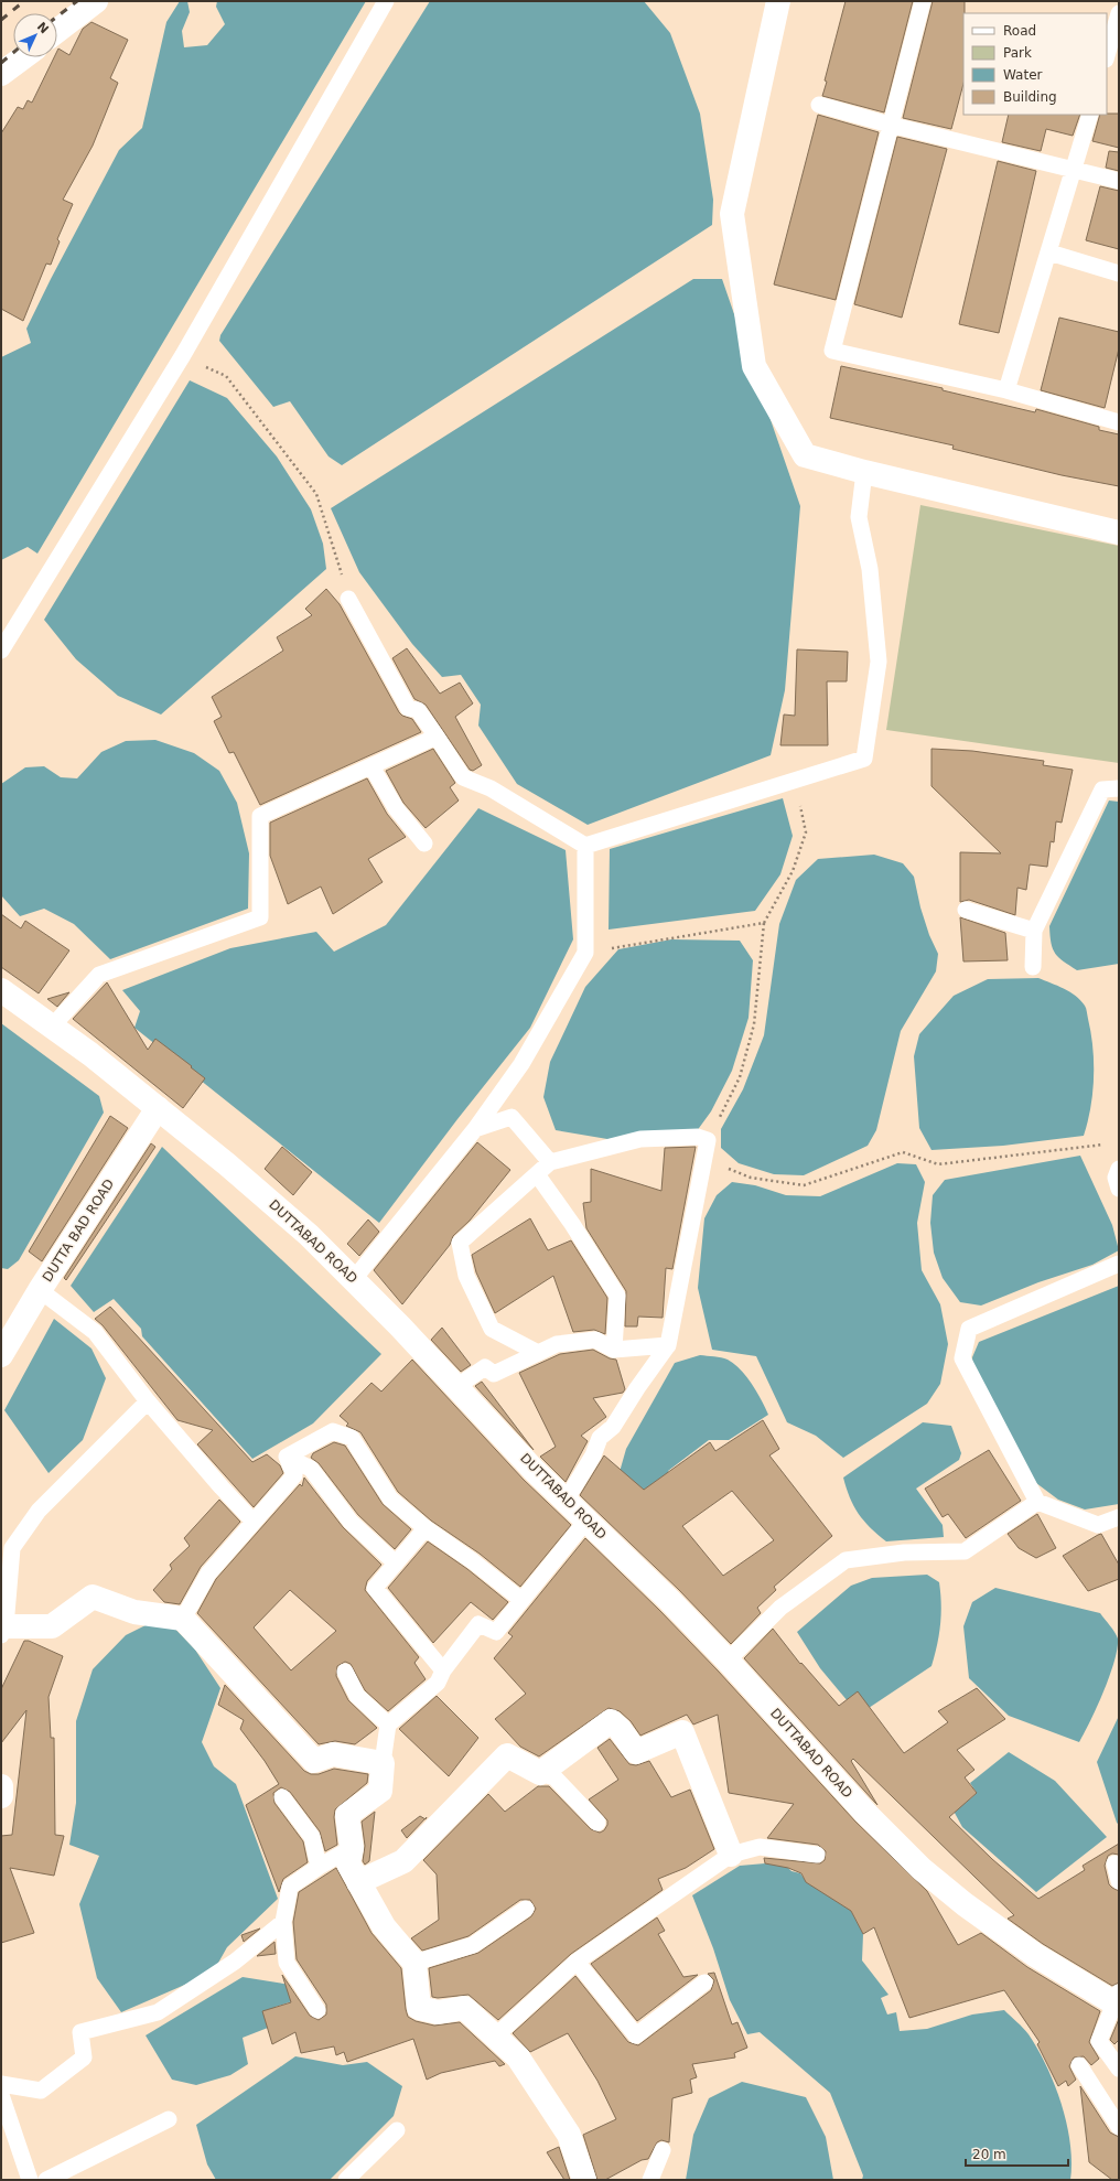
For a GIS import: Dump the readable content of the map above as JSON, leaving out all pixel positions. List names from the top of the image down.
{
  "streets": {
    "street": ["DUTTA BAD ROAD", "DUTTABAD ROAD"]
  },
  "crossings": [
    ["DUTTA BAD ROAD", "DUTTABAD ROAD"]
  ],
  "legend": [
    "Road",
    "Park",
    "Water",
    "Building"
  ],
  "scale_bar": "20 m",
  "north": "top right"
}
